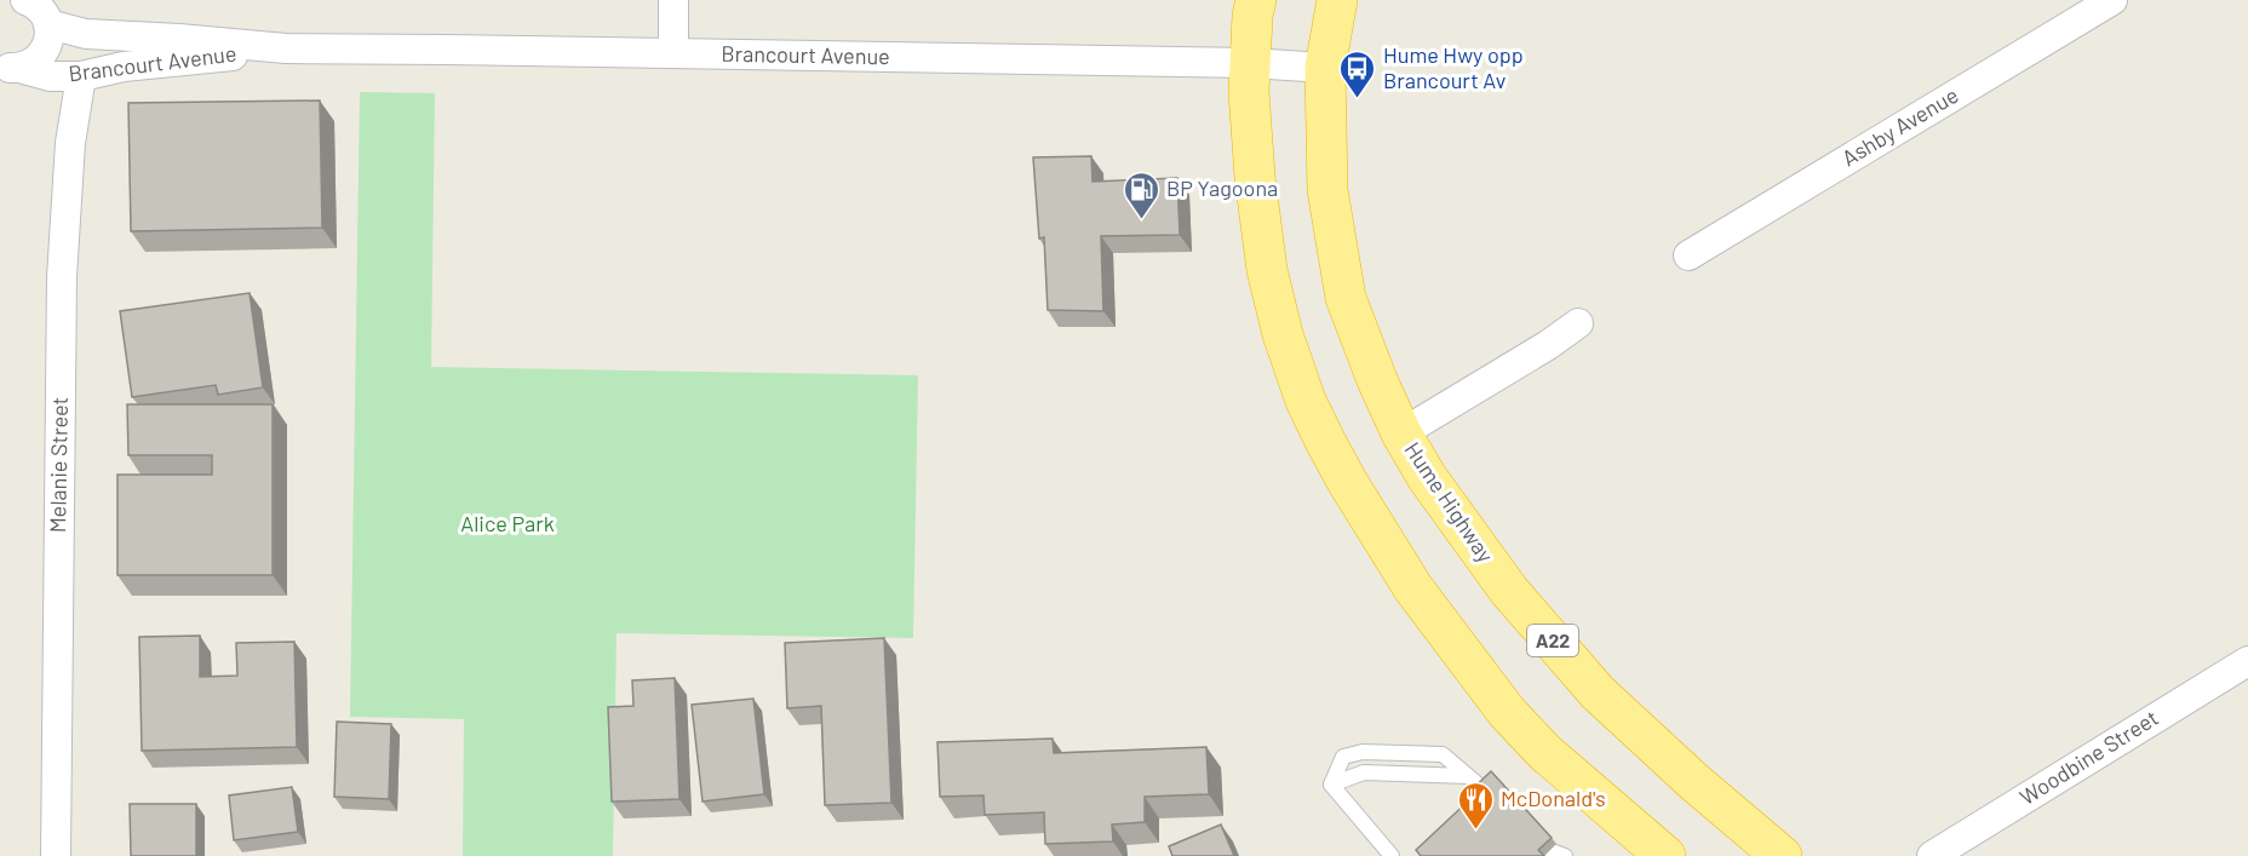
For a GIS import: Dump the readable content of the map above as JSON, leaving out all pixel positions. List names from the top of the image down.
{
  "streets": {
    "highway": ["Hume Highway", "A22"],
    "street": [
      "Brancourt Avenue",
      "Ashby Avenue",
      "Melanie Street",
      "Woodbine Street"
    ]
  },
  "crossings": [
    ["Brancourt Avenue", "Melanie Street"],
    ["Brancourt Avenue", "Hume Highway"]
  ],
  "parks": ["Alice Park"],
  "places": {
    "bus stop": ["Hume Hwy opp Brancourt Av"],
    "fuel station": ["BP Yagoona"],
    "restaurant": ["McDonald's"]
  }
}
